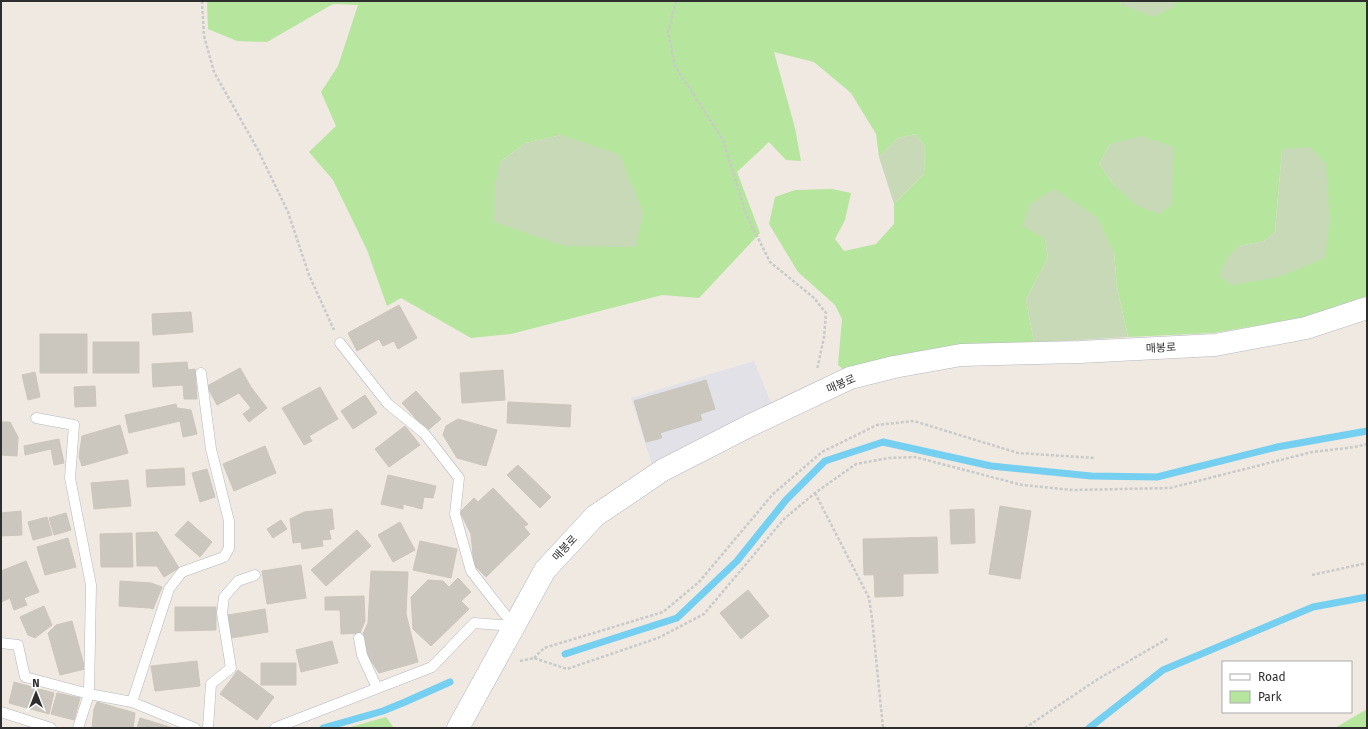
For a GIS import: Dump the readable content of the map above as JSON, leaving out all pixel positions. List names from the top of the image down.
{
  "streets": {
    "street": ["매봉로"]
  },
  "legend": ["Road", "Park"],
  "north": "top"
}
